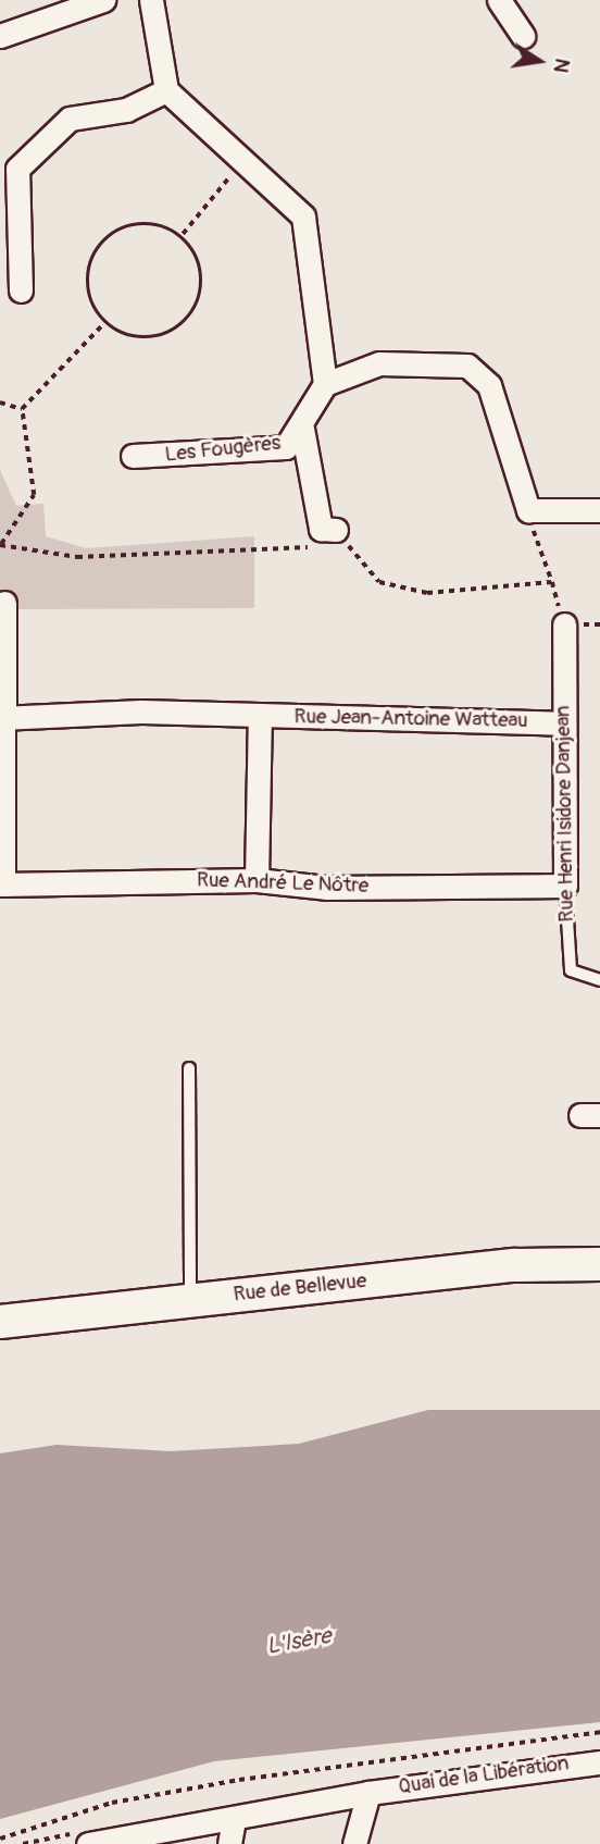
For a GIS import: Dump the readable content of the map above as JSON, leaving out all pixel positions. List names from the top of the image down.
{
  "streets": {
    "street": [
      "Les Fougères",
      "Rue Jean-Antoine Watteau",
      "Rue Henri Isidore Danjean",
      "Rue André Le Nôtre",
      "Rue de Bellevue",
      "Quai de la Libération"
    ]
  },
  "crossings": [
    ["Rue Jean-Antoine Watteau", "Rue Henri Isidore Danjean"],
    ["Rue Henri Isidore Danjean", "Rue André Le Nôtre"]
  ],
  "water": ["L'Isère"],
  "north": "right"
}
